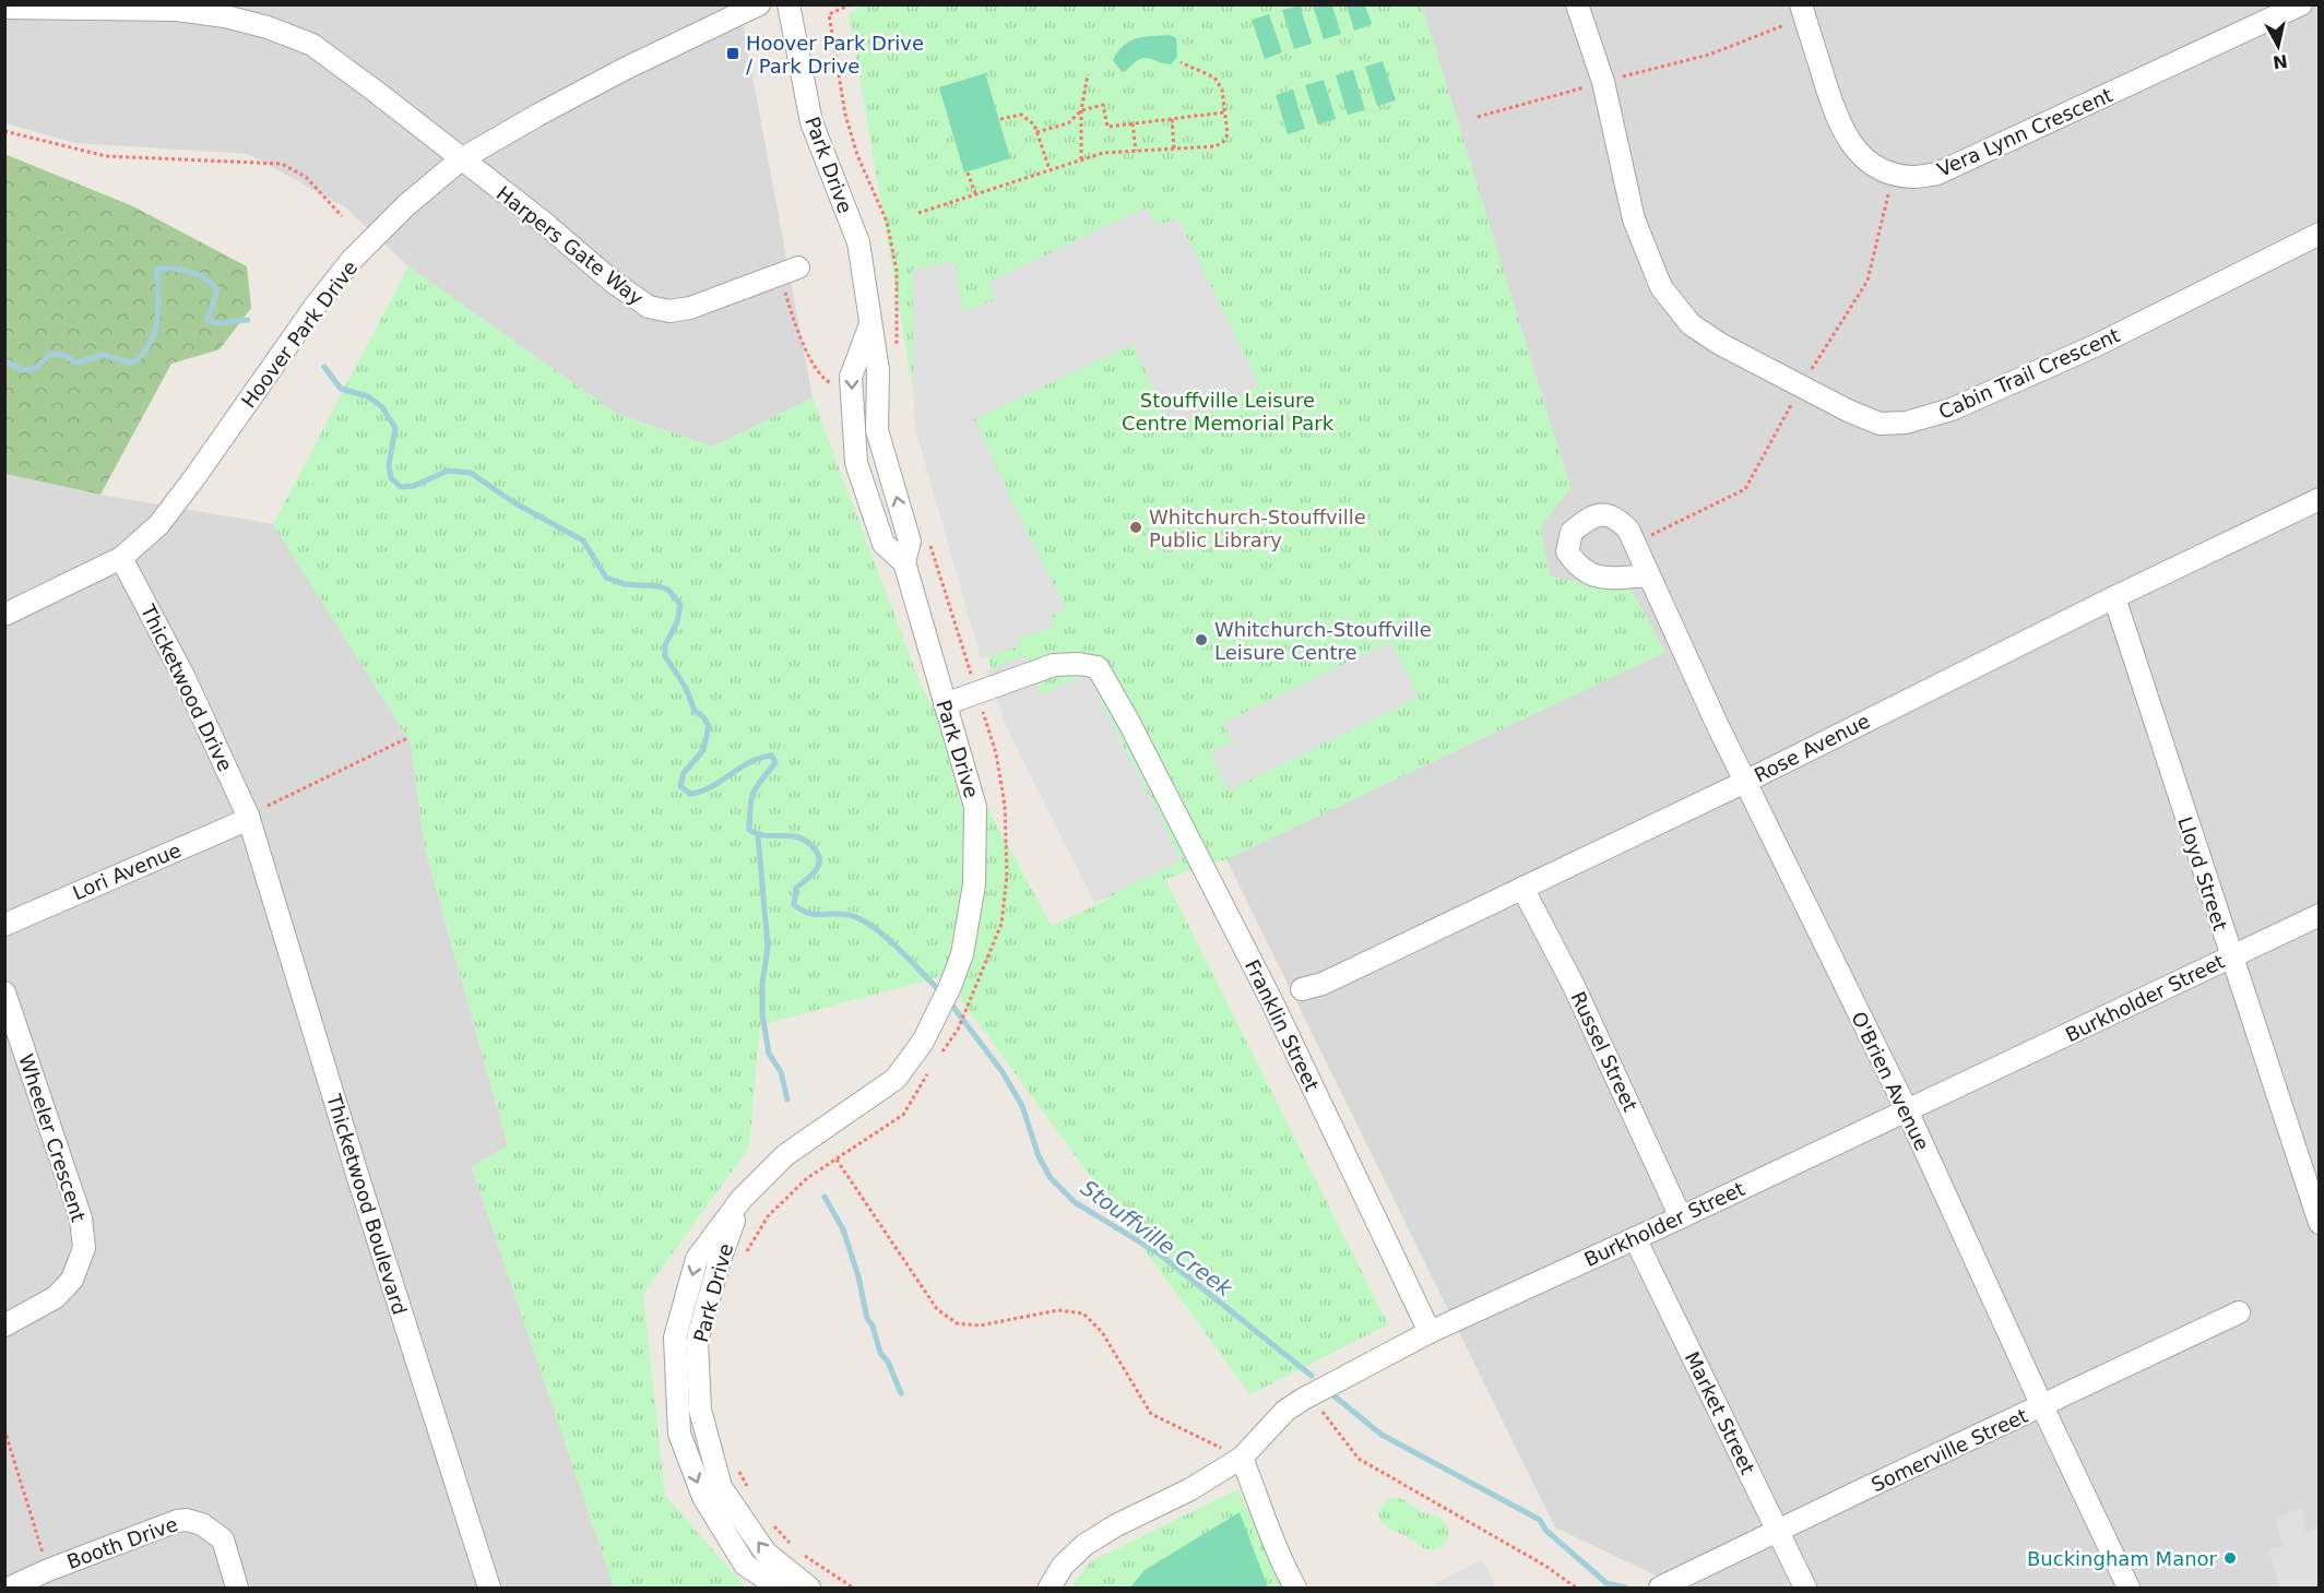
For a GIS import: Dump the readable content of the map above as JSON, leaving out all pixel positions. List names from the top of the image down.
{
  "streets": {
    "street": [
      "Vera Lynn Crescent",
      "Park Drive",
      "Harpers Gate Way",
      "Hoover Park Drive",
      "Cabin Trail Crescent",
      "Thicketwood Drive",
      "Rose Avenue",
      "Lori Avenue",
      "Lloyd Street",
      "Burkholder Street",
      "Franklin Street",
      "Russel Street",
      "O'Brien Avenue",
      "Wheeler Crescent",
      "Thicketwood Boulevard",
      "Market Street",
      "Somerville Street",
      "Booth Drive"
    ]
  },
  "crossings": [
    ["Harpers Gate Way", "Hoover Park Drive"],
    ["Hoover Park Drive", "Thicketwood Drive"],
    ["Thicketwood Drive", "Lori Avenue"],
    ["Thicketwood Drive", "Thicketwood Boulevard"],
    ["Rose Avenue", "Lloyd Street"],
    ["Rose Avenue", "Russel Street"],
    ["Rose Avenue", "O'Brien Avenue"],
    ["Lori Avenue", "Thicketwood Boulevard"],
    ["Lloyd Street", "Burkholder Street"],
    ["Burkholder Street", "Franklin Street"],
    ["Burkholder Street", "Russel Street"],
    ["Burkholder Street", "O'Brien Avenue"],
    ["Burkholder Street", "Market Street"],
    ["O'Brien Avenue", "Somerville Street"],
    ["Market Street", "Somerville Street"]
  ],
  "water": ["Stouffville Creek"],
  "parks": ["Stouffville Leisure Centre Memorial Park"],
  "places": {
    "transit": ["Hoover Park Drive / Park Drive"],
    "other": ["Whitchurch-Stouffville Public Library", "Whitchurch-Stouffville Leisure Centre", "Buckingham Manor"]
  },
  "north": "bottom"
}
